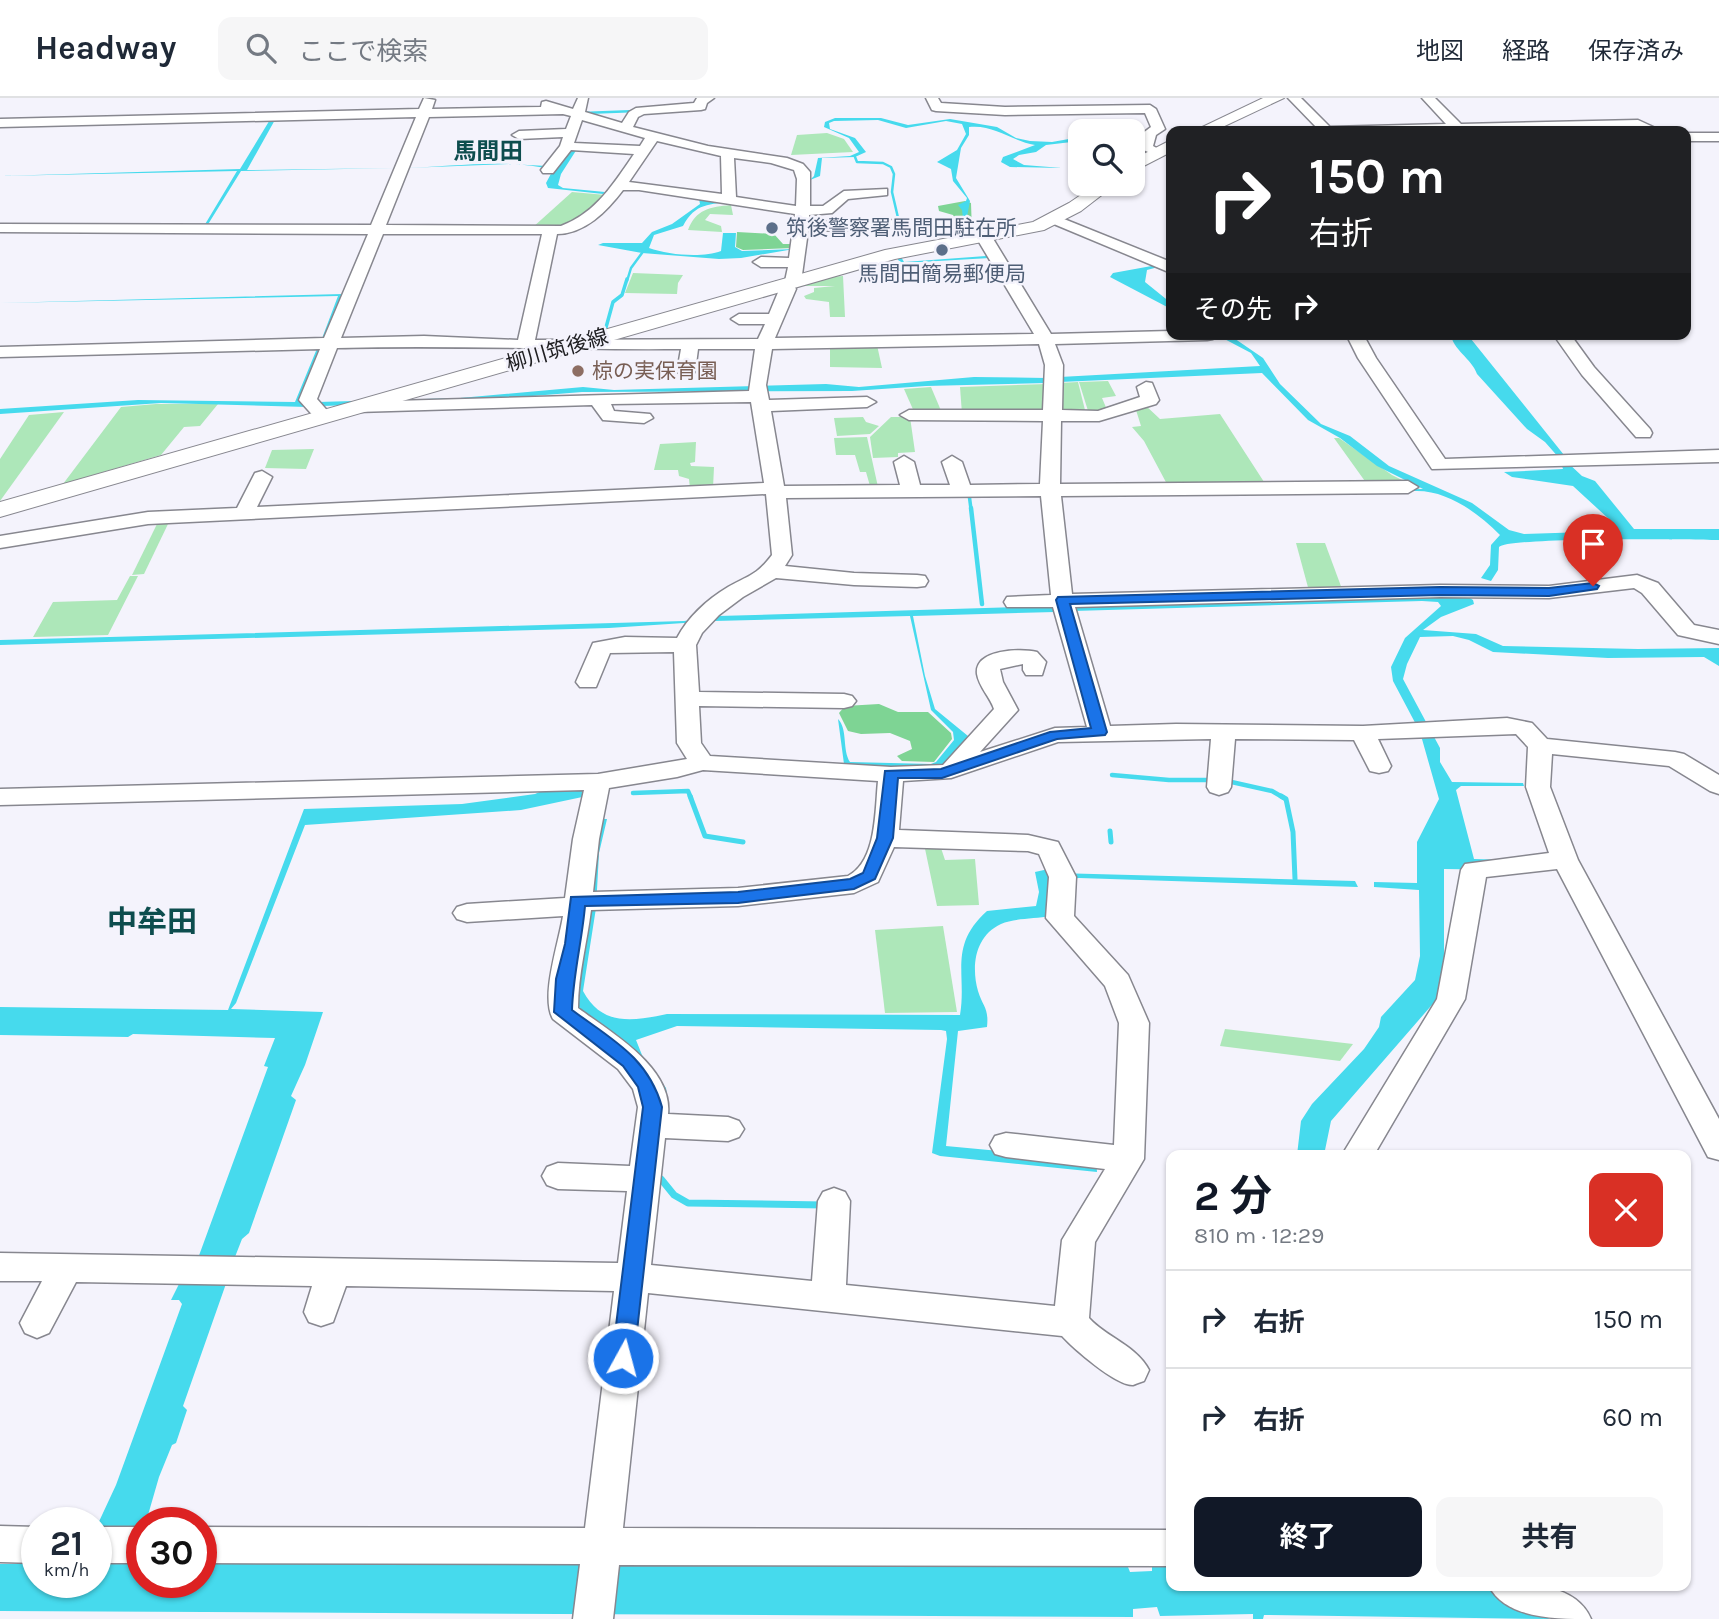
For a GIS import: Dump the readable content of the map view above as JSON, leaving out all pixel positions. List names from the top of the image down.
{
  "streets": {
    "main road": ["柳川筑後線"]
  },
  "districts": ["馬間田", "中牟田"],
  "places": ["筑後警察署馬間田駐在所", "馬間田簡易郵便局", "椋の実保育園"],
  "page": {
    "header": "Headway",
    "search": "ここで検索",
    "nav": ["地図", "経路", "保存済み"],
    "turn": ["150 m", "右折"],
    "then": "その先",
    "heading": ["2 分", "810 m · 12:29"],
    "list": [
      {
        "name": "右折",
        "value": "150 m"
      },
      {
        "name": "右折",
        "value": "60 m"
      }
    ],
    "buttons": ["終了", "共有"],
    "speed": "21 km/h",
    "limit": "30"
  }
}
